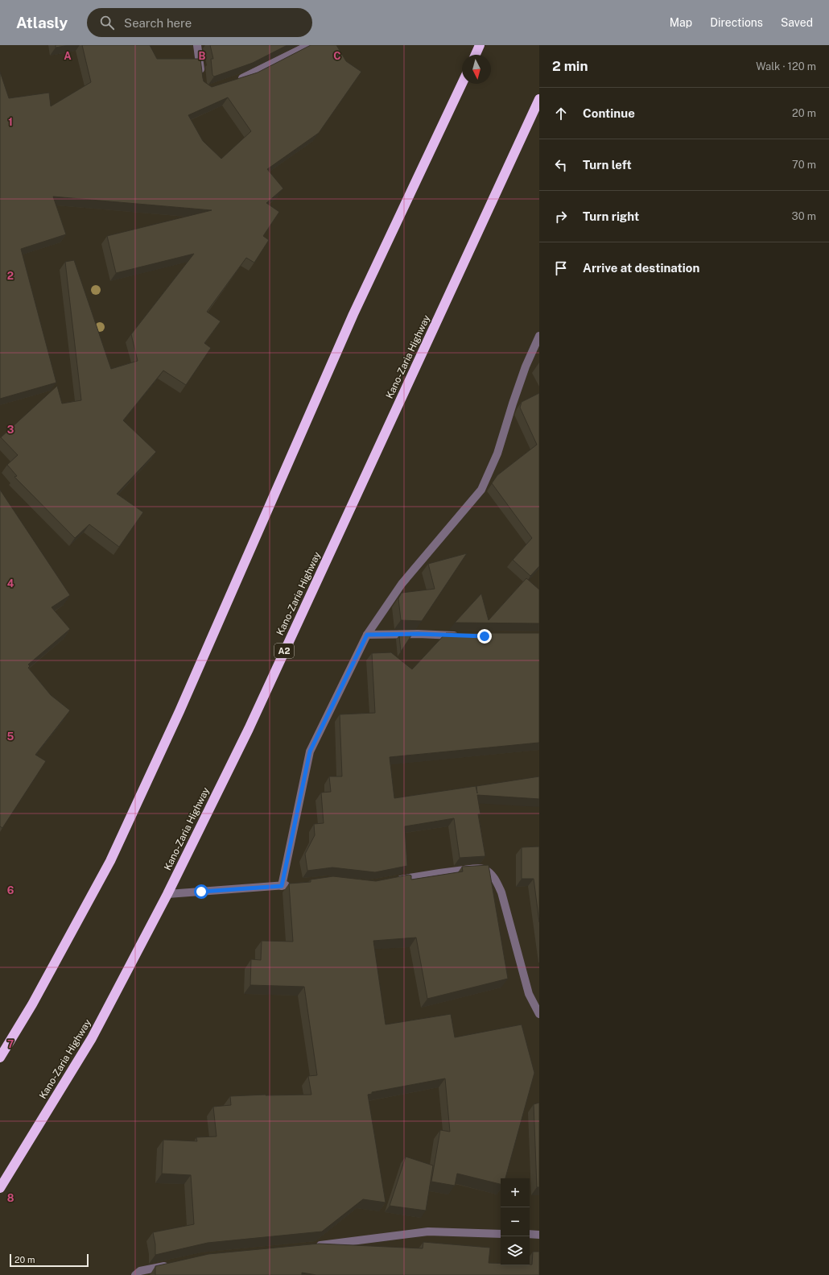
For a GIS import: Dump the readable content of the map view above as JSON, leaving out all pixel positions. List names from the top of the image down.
{
  "streets": {
    "highway": ["Kano-Zaria Highway", "A2"]
  },
  "scale_bar": "20 m",
  "north": "bottom",
  "page": {
    "header": "Atlasly",
    "search": "Search here",
    "nav": ["Map", "Directions", "Saved"],
    "heading": ["2 min", "Walk · 120 m"],
    "list": [
      ["Continue", "20 m"],
      ["Turn left", "70 m"],
      ["Turn right", "30 m"],
      "Arrive at destination"
    ],
    "map_buttons": ["+", "−"],
    "scale": "20 m"
  },
  "grid": {
    "columns": ["A", "B", "C"],
    "rows": [
      "1",
      "2",
      "3",
      "4",
      "5",
      "6",
      "7",
      "8"
    ]
  }
}
